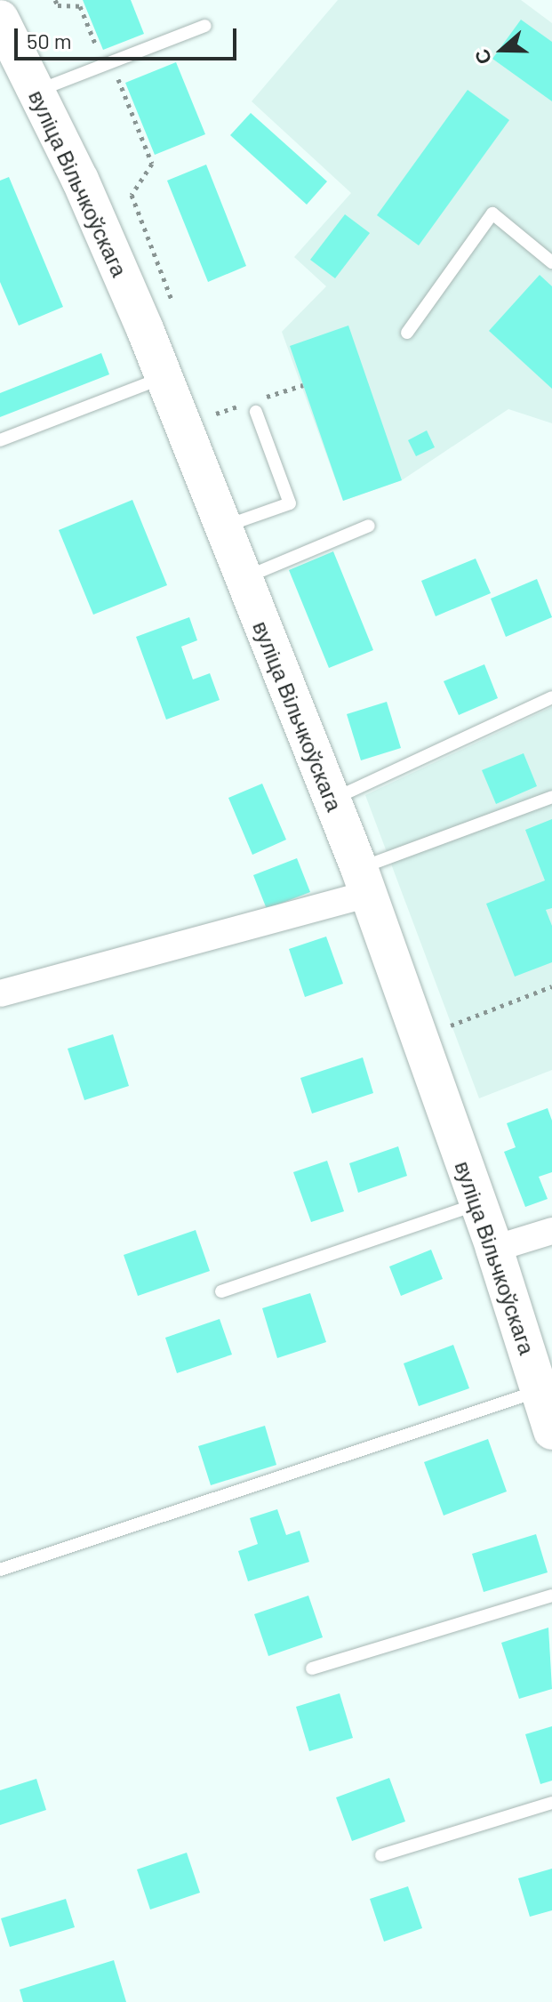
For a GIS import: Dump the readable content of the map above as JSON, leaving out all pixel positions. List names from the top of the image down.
{
  "streets": {
    "main road": ["вуліца Вільчкоўскага"]
  },
  "scale_bar": "50 m",
  "north": "left"
}
